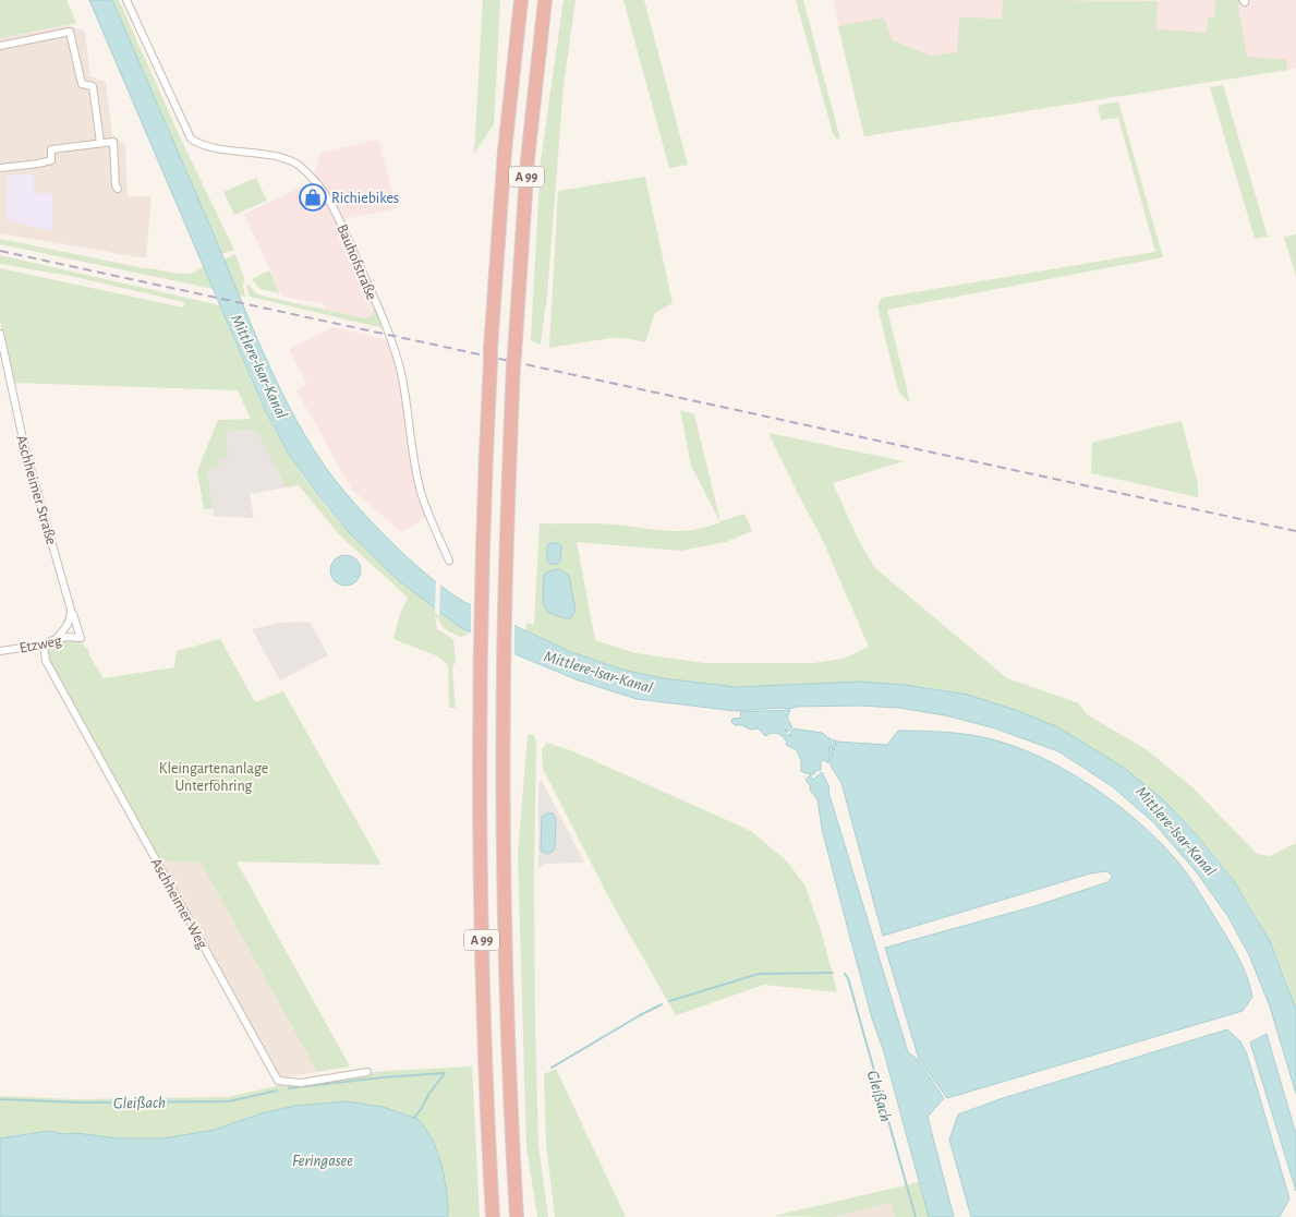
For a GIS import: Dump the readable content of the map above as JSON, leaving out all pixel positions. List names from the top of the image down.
{
  "streets": {
    "highway": ["A 99"],
    "street": [
      "Bauhofstraße",
      "Aschheimer Straße",
      "Etzweg",
      "Aschheimer Weg"
    ]
  },
  "crossings": [
    ["Aschheimer Straße", "Etzweg"],
    ["Etzweg", "Aschheimer Weg"]
  ],
  "water": ["Mittlere-Isar-Kanal", "Gleißach", "Feringasee"],
  "parks": ["Kleingartenanlage Unterföhring"],
  "places": {
    "shop": ["Richiebikes"]
  }
}
